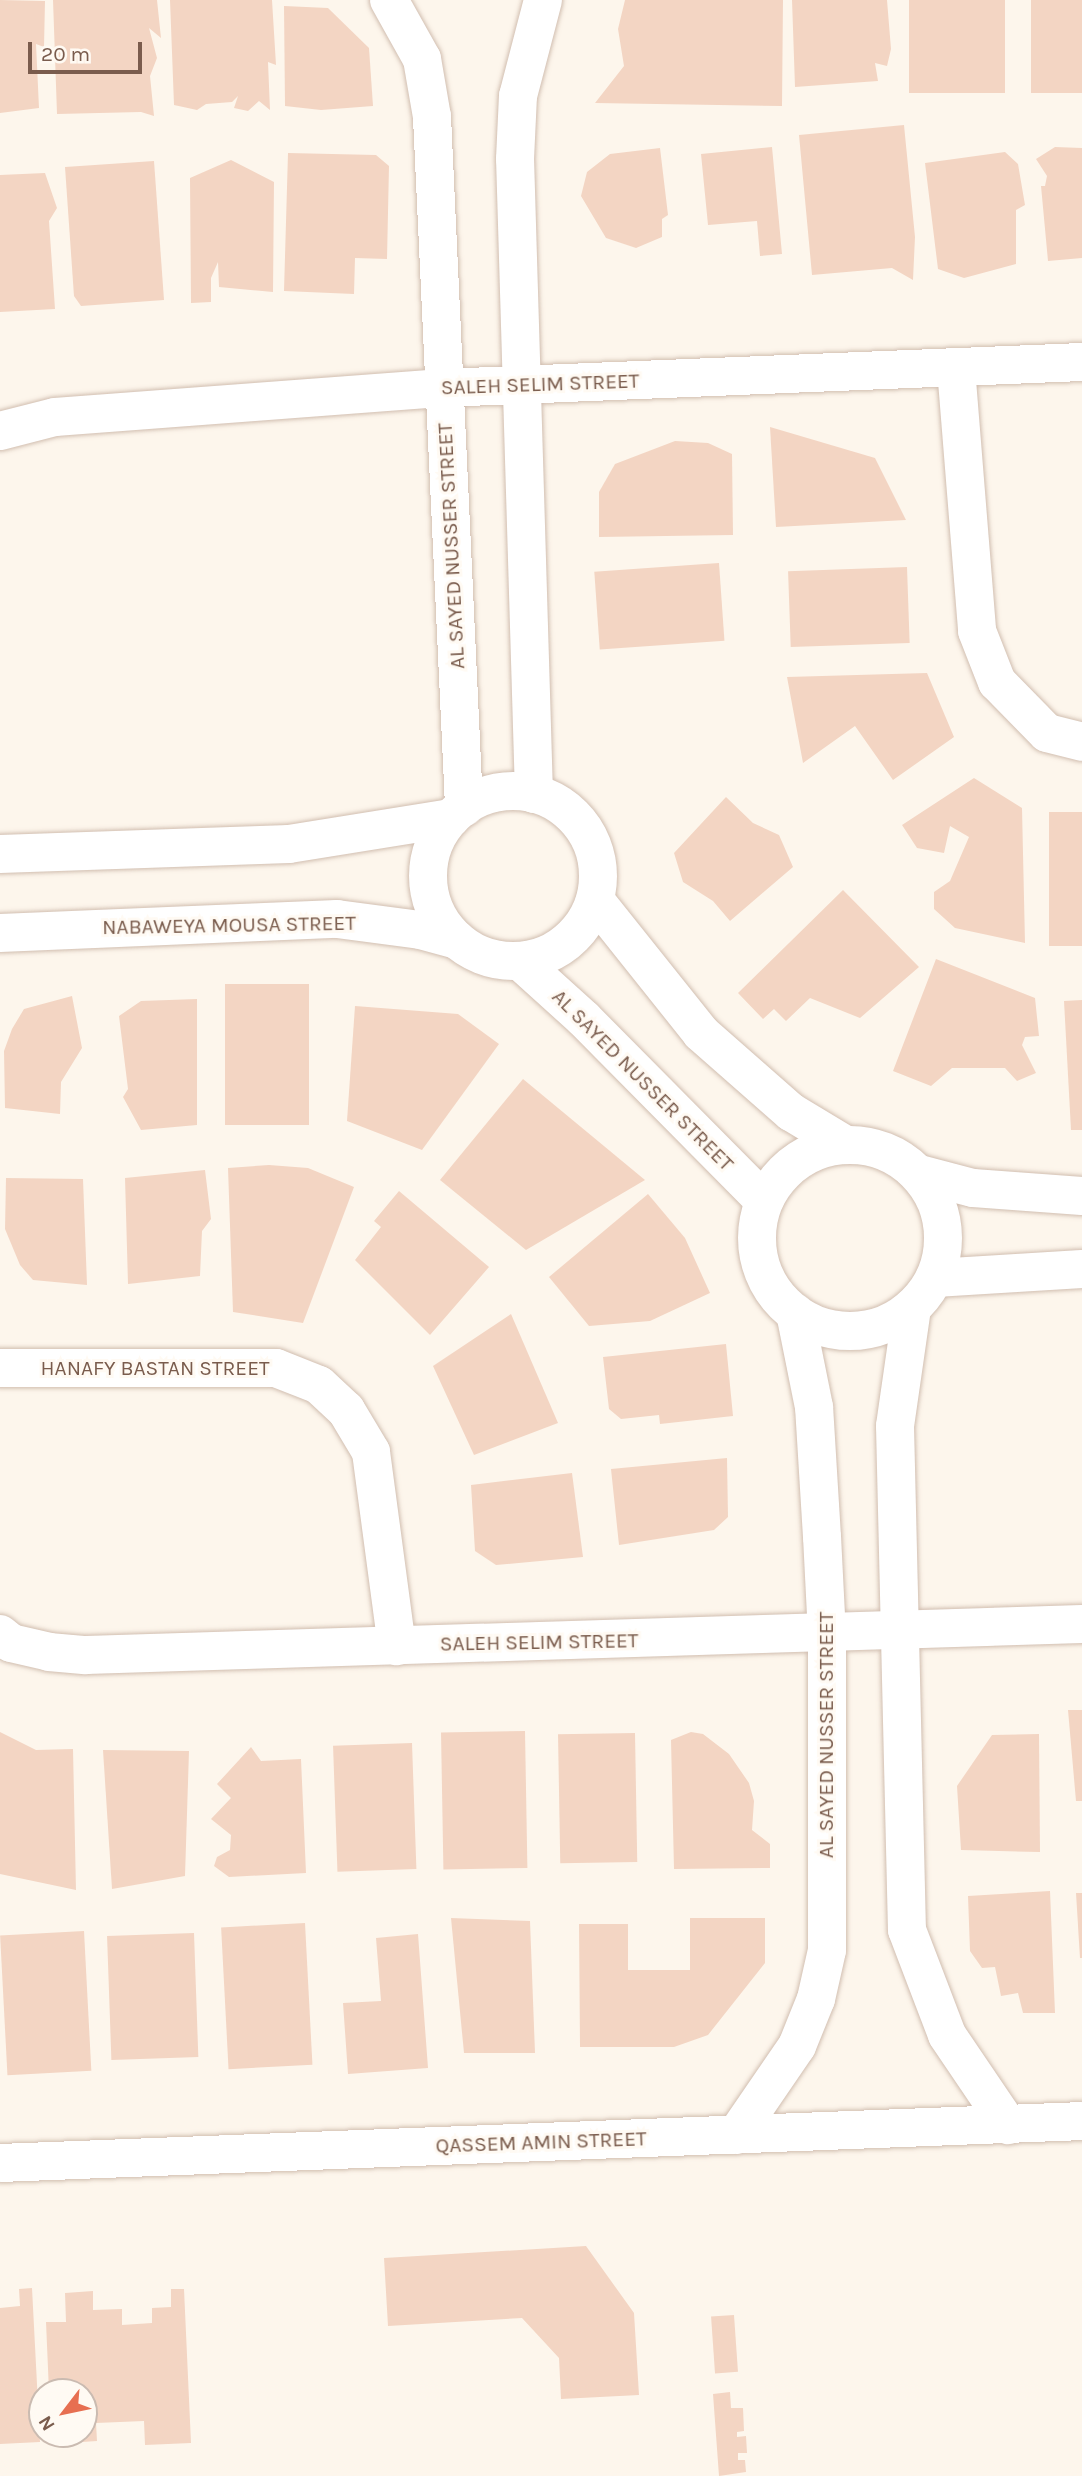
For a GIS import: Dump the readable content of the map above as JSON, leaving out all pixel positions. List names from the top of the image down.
{
  "streets": {
    "street": [
      "SALEH SELIM STREET",
      "AL SAYED NUSSER STREET",
      "NABAWEYA MOUSA STREET",
      "HANAFY BASTAN STREET",
      "QASSEM AMIN STREET"
    ]
  },
  "crossings": [
    ["SALEH SELIM STREET", "AL SAYED NUSSER STREET"],
    ["SALEH SELIM STREET", "HANAFY BASTAN STREET"],
    ["AL SAYED NUSSER STREET", "NABAWEYA MOUSA STREET"],
    ["AL SAYED NUSSER STREET", "QASSEM AMIN STREET"]
  ],
  "scale_bar": "20 m",
  "north": "bottom left"
}
